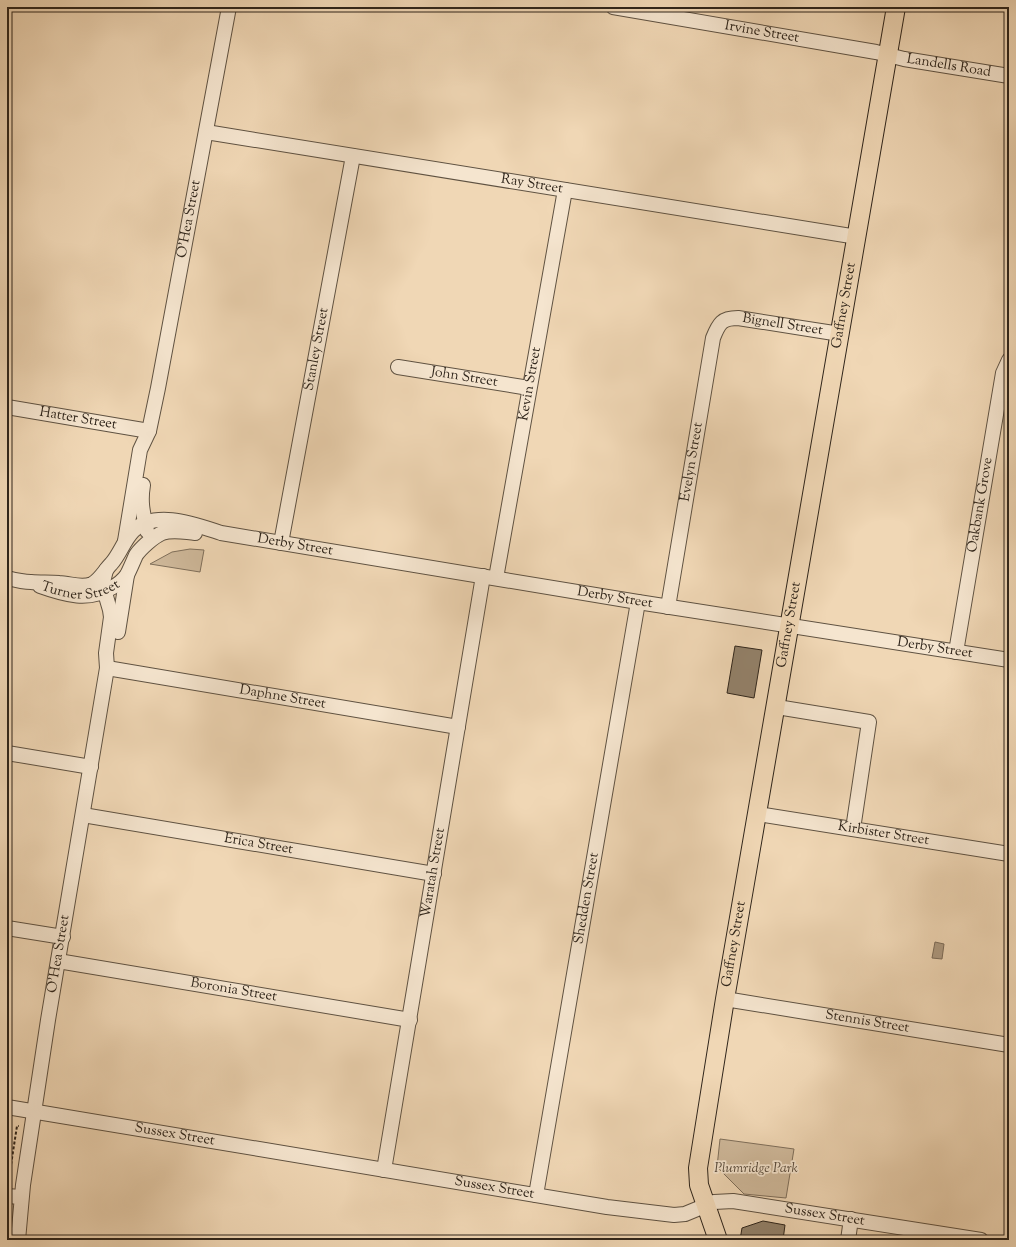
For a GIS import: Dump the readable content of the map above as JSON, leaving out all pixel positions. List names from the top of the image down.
{
  "streets": {
    "main road": ["Gaffney Street"],
    "street": [
      "Irvine Street",
      "Landells Road",
      "Ray Street",
      "O'Hea Street",
      "Bignell Street",
      "Stanley Street",
      "John Street",
      "Kevin Street",
      "Hatter Street",
      "Evelyn Street",
      "Oakbank Grove",
      "Derby Street",
      "Turner Street",
      "Daphne Street",
      "Kirbister Street",
      "Erica Street",
      "Waratah Street",
      "Shedden Street",
      "Boronia Street",
      "Stennis Street",
      "Sussex Street"
    ]
  },
  "crossings": [
    ["Irvine Street", "Landells Road"],
    ["Irvine Street", "Gaffney Street"],
    ["Landells Road", "Gaffney Street"],
    ["Ray Street", "O'Hea Street"],
    ["Ray Street", "Gaffney Street"],
    ["Ray Street", "Stanley Street"],
    ["Ray Street", "Kevin Street"],
    ["O'Hea Street", "Hatter Street"],
    ["O'Hea Street", "Derby Street"],
    ["O'Hea Street", "Turner Street"],
    ["O'Hea Street", "Daphne Street"],
    ["O'Hea Street", "Erica Street"],
    ["O'Hea Street", "Boronia Street"],
    ["O'Hea Street", "Sussex Street"],
    ["Gaffney Street", "Bignell Street"],
    ["Gaffney Street", "Derby Street"],
    ["Gaffney Street", "Kirbister Street"],
    ["Gaffney Street", "Stennis Street"],
    ["Gaffney Street", "Sussex Street"],
    ["Bignell Street", "Evelyn Street"],
    ["Stanley Street", "Derby Street"],
    ["John Street", "Kevin Street"],
    ["Kevin Street", "Derby Street"],
    ["Kevin Street", "Waratah Street"],
    ["Evelyn Street", "Derby Street"],
    ["Oakbank Grove", "Derby Street"],
    ["Derby Street", "Turner Street"],
    ["Derby Street", "Waratah Street"],
    ["Derby Street", "Shedden Street"],
    ["Daphne Street", "Waratah Street"],
    ["Erica Street", "Waratah Street"],
    ["Waratah Street", "Boronia Street"],
    ["Waratah Street", "Sussex Street"],
    ["Shedden Street", "Sussex Street"]
  ],
  "parks": ["Plumridge Park"]
}
